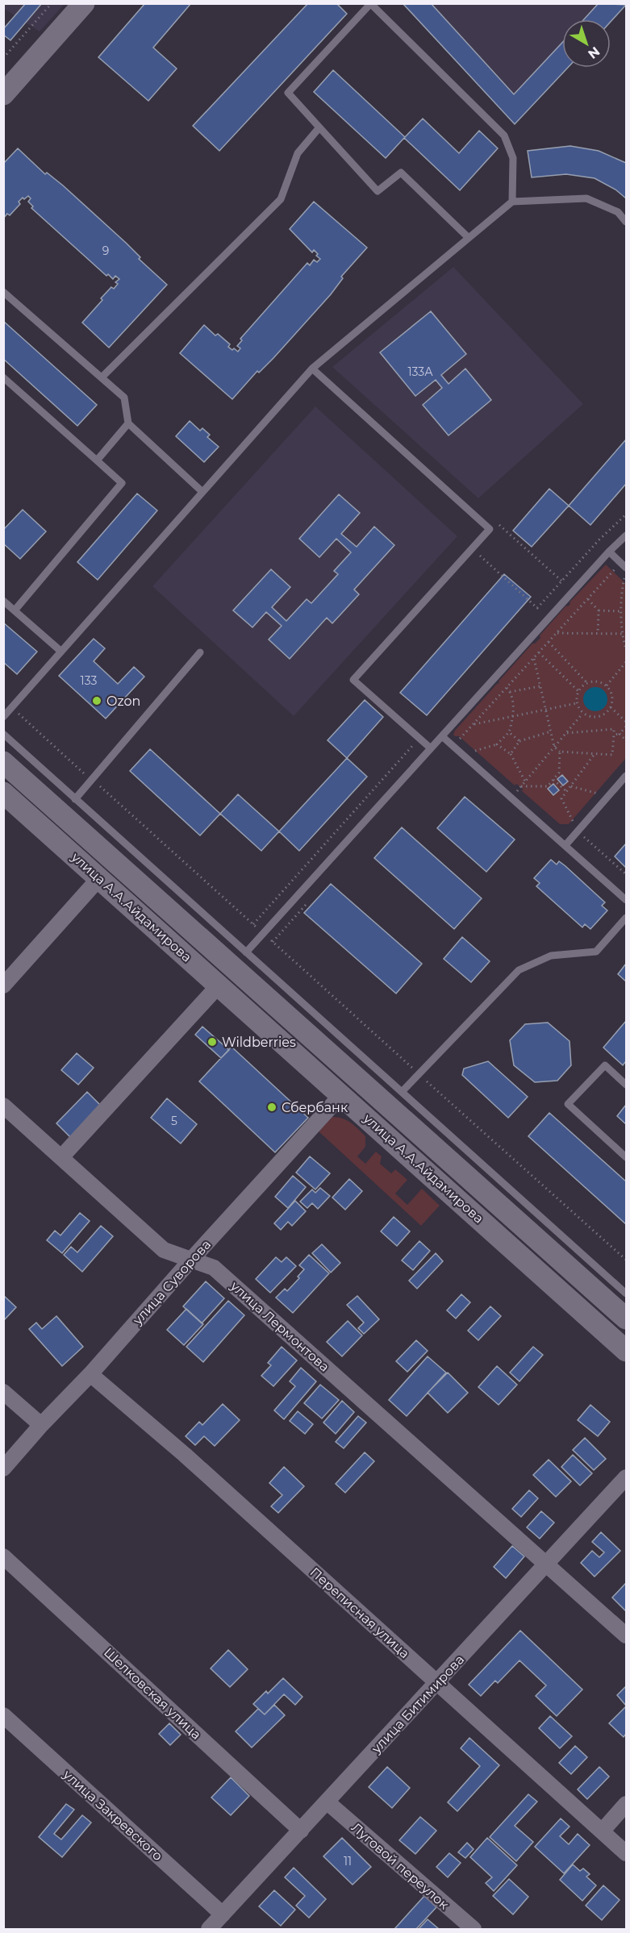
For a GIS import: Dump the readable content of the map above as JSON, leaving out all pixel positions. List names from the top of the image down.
{
  "streets": {
    "main road": ["улица А.А.Айдамирова"],
    "street": [
      "улица Суворова",
      "улица Лермонтова",
      "Переписная улица",
      "Шелковская улица",
      "улица Битимирова",
      "улица Закревского",
      "Луговой переулок"
    ]
  },
  "crossings": [
    ["улица А.А.Айдамирова", "улица Суворова"],
    ["улица Суворова", "улица Лермонтова"],
    ["улица Суворова", "Переписная улица"],
    ["улица Лермонтова", "улица Битимирова"],
    ["Переписная улица", "улица Битимирова"],
    ["Шелковская улица", "улица Битимирова"],
    ["улица Битимирова", "улица Закревского"],
    ["улица Битимирова", "Луговой переулок"]
  ],
  "places": ["Ozon", "Wildberries", "Сбербанк"],
  "house_numbers": [
    "9",
    "133А",
    "133",
    "5",
    "11"
  ],
  "north": "bottom right"
}
